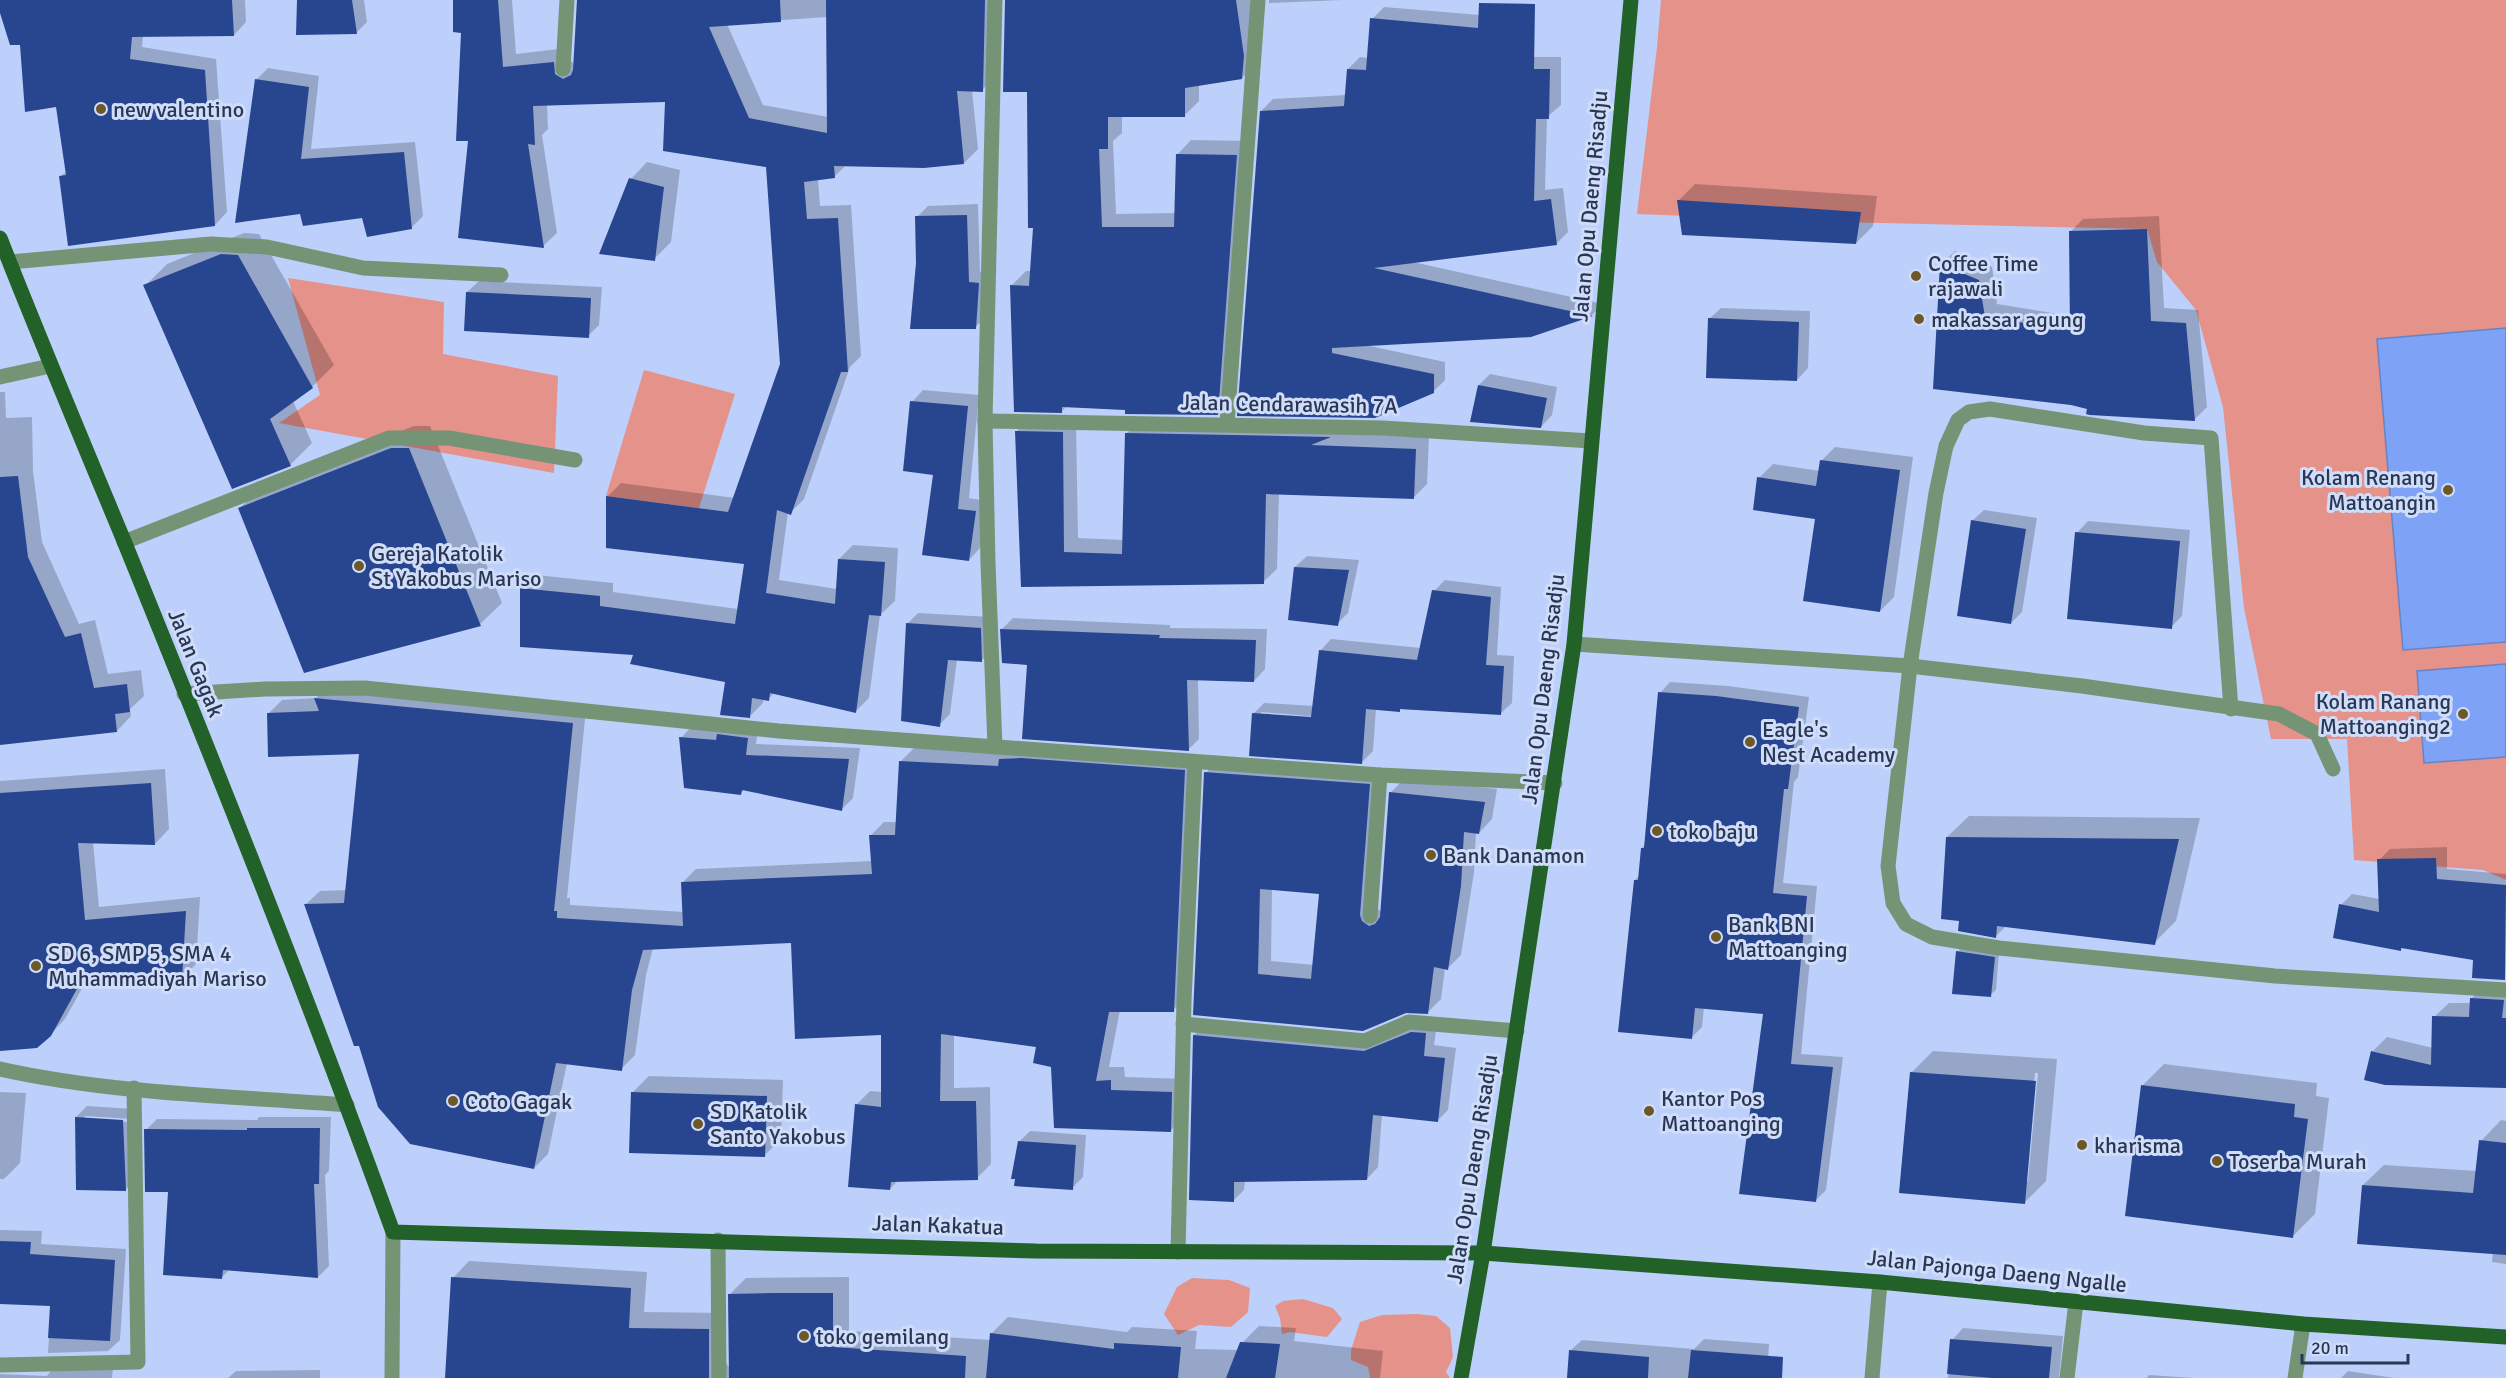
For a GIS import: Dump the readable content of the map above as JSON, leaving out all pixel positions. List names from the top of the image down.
{
  "streets": {
    "main road": [
      "Jalan Opu Daeng Risadju",
      "Jalan Gagak",
      "Jalan Kakatua",
      "Jalan Pajonga Daeng Ngalle"
    ],
    "street": ["Jalan Cendarawasih 7A"]
  },
  "crossings": [
    ["Jalan Opu Daeng Risadju", "Jalan Cendarawasih 7A"],
    ["Jalan Opu Daeng Risadju", "Jalan Kakatua"],
    ["Jalan Opu Daeng Risadju", "Jalan Pajonga Daeng Ngalle"],
    ["Jalan Gagak", "Jalan Kakatua"],
    ["Jalan Kakatua", "Jalan Pajonga Daeng Ngalle"]
  ],
  "places": [
    "new valentino",
    "Coffee Time rajawali",
    "makassar agung",
    "Kolam Renang Mattoangin",
    "Gereja Katolik St Yakobus Mariso",
    "Kolam Ranang Mattoanging2",
    "Eagle's Nest Academy",
    "toko baju",
    "Bank Danamon",
    "Bank BNI Mattoanging",
    "SD 6, SMP 5, SMA 4 Muhammadiyah Mariso",
    "Coto Gagak",
    "Kantor Pos Mattoanging",
    "SD Katolik Santo Yakobus",
    "kharisma",
    "Toserba Murah",
    "toko gemilang"
  ],
  "scale_bar": "20 m"
}
